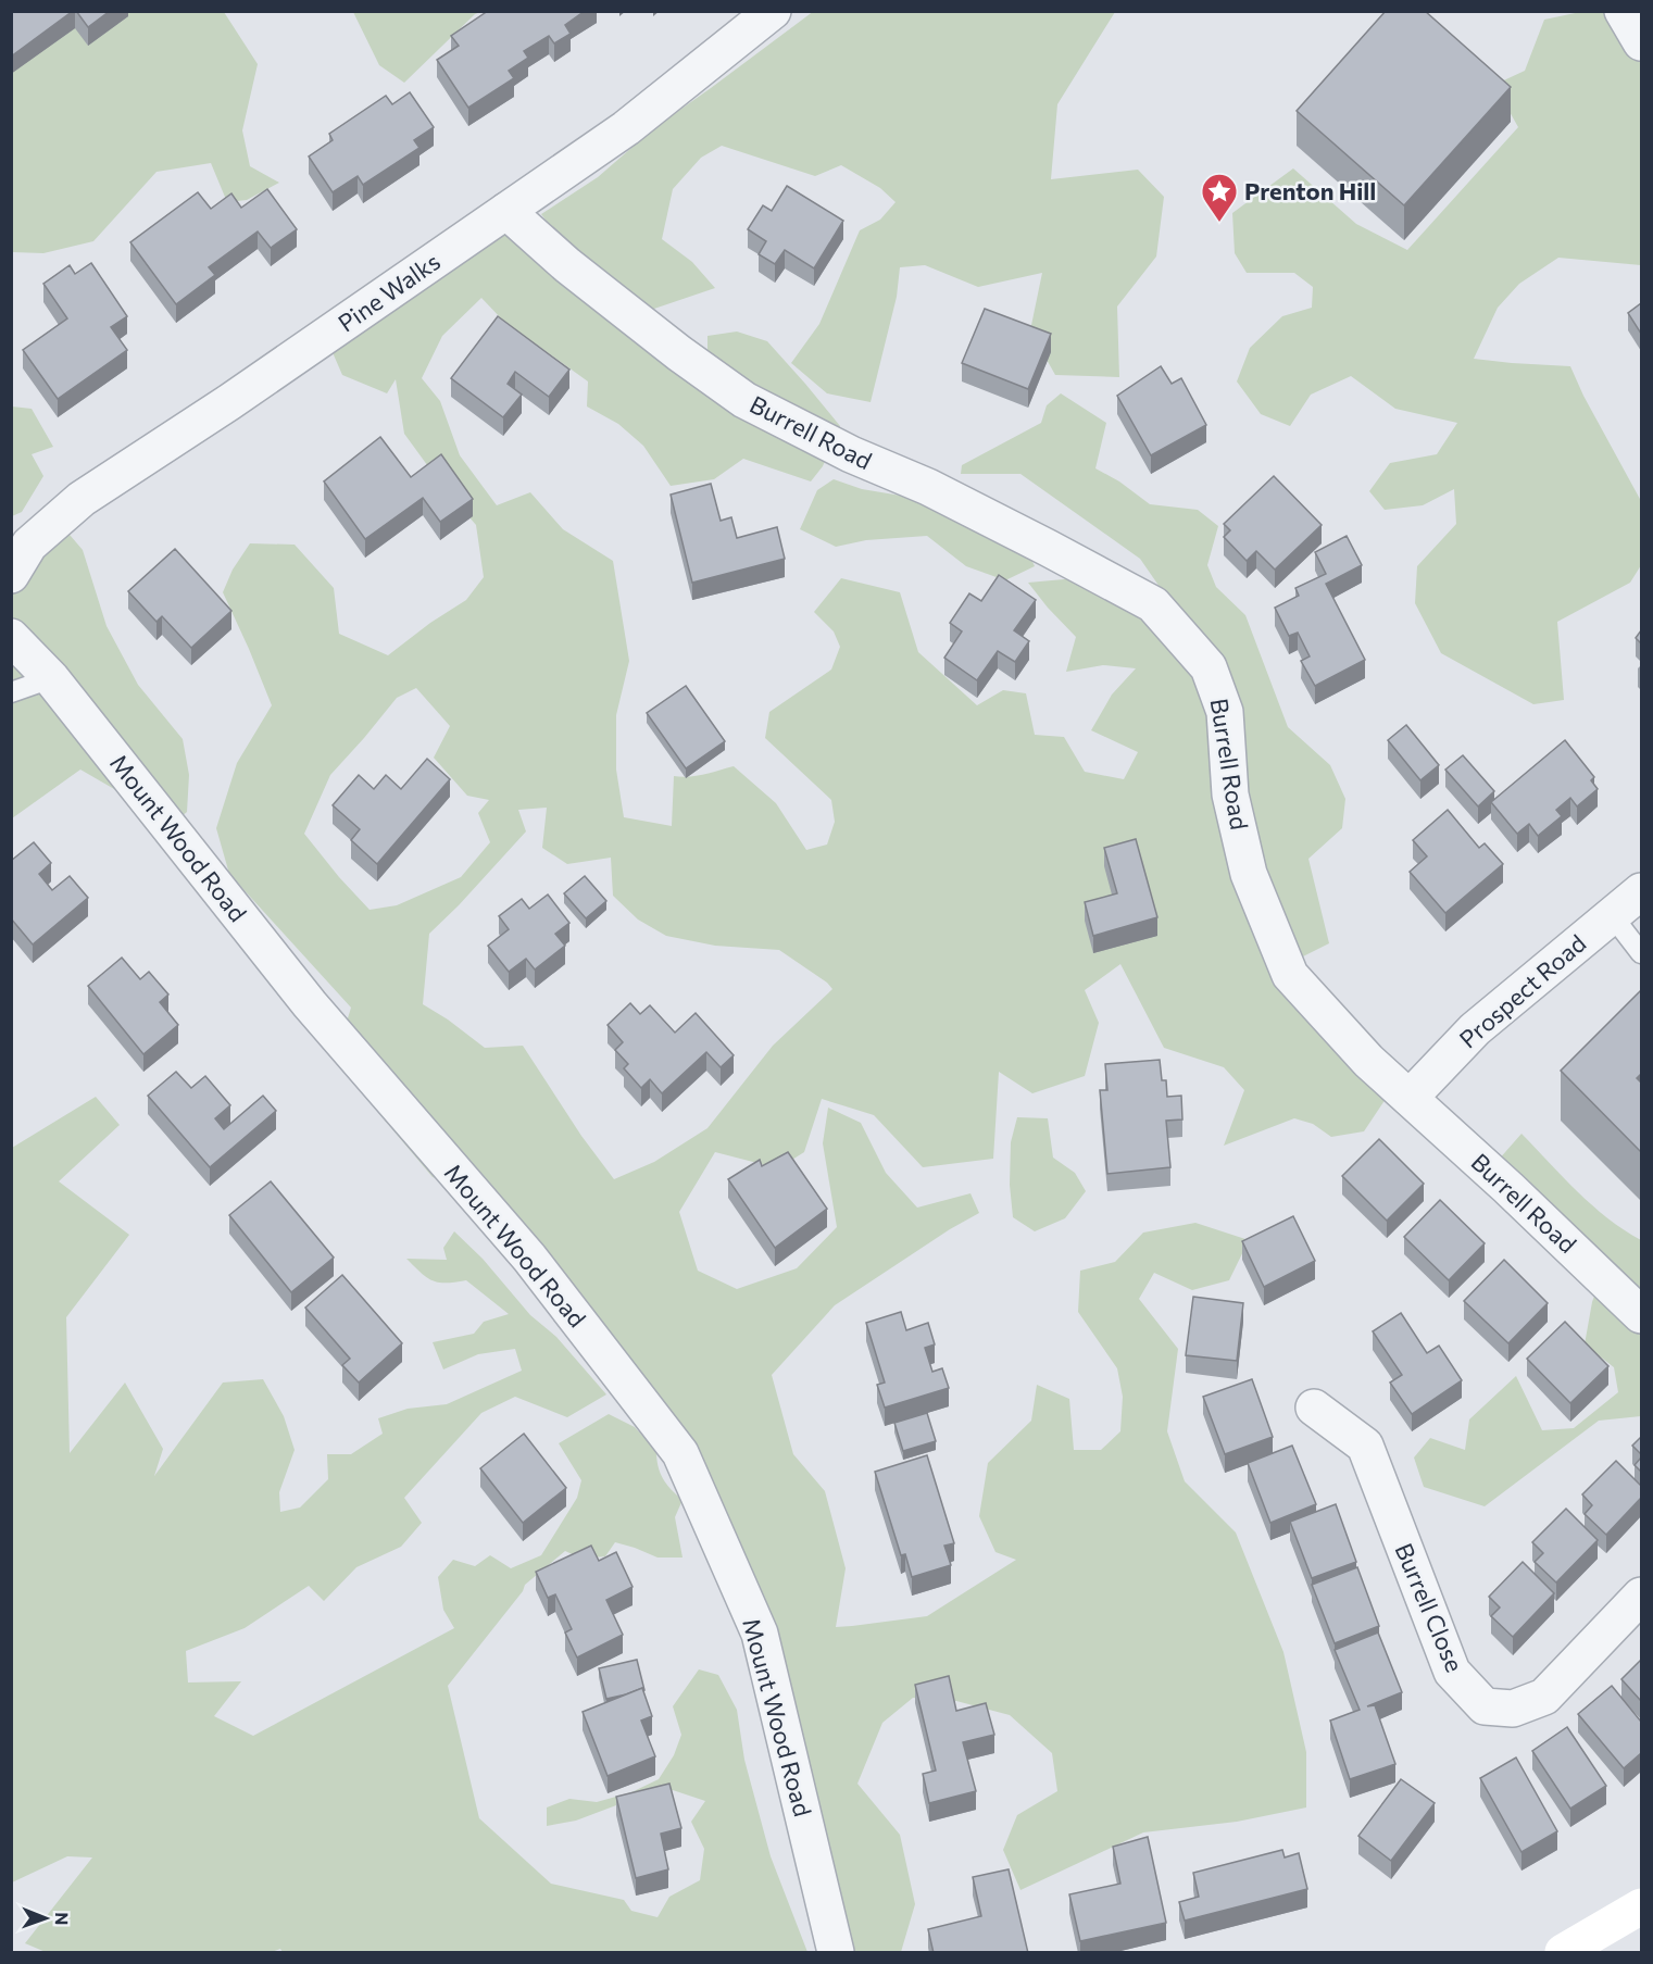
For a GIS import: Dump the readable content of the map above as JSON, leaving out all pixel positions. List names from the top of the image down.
{
  "streets": {
    "street": [
      "Pine Walks",
      "Burrell Road",
      "Mount Wood Road",
      "Prospect Road",
      "Burrell Close"
    ]
  },
  "crossings": [
    ["Pine Walks", "Burrell Road"],
    ["Burrell Road", "Prospect Road"]
  ],
  "places": {
    "place": ["Prenton Hill"]
  },
  "north": "right"
}
